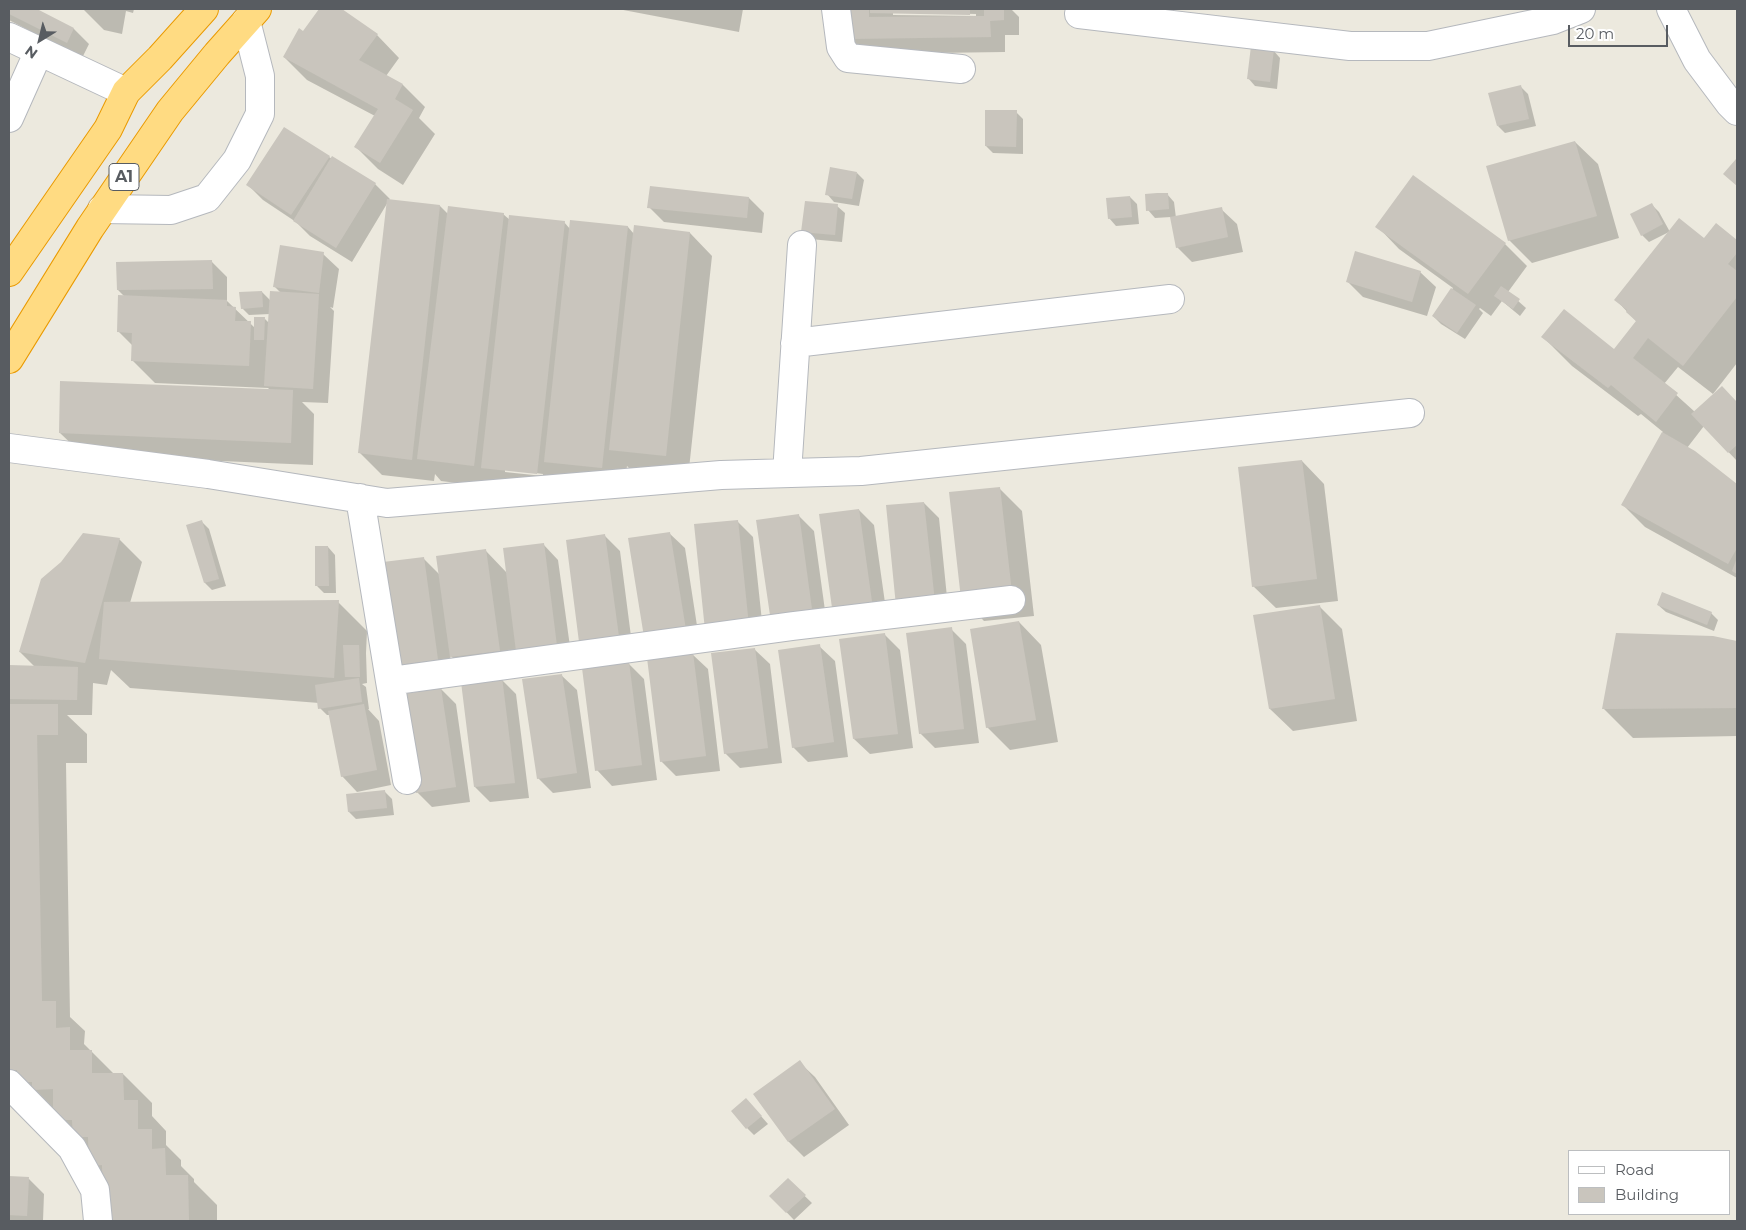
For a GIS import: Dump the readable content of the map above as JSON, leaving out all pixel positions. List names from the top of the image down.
{
  "streets": {
    "highway": ["A1"]
  },
  "legend": ["Road", "Building"],
  "scale_bar": "20 m",
  "north": "bottom left"
}
